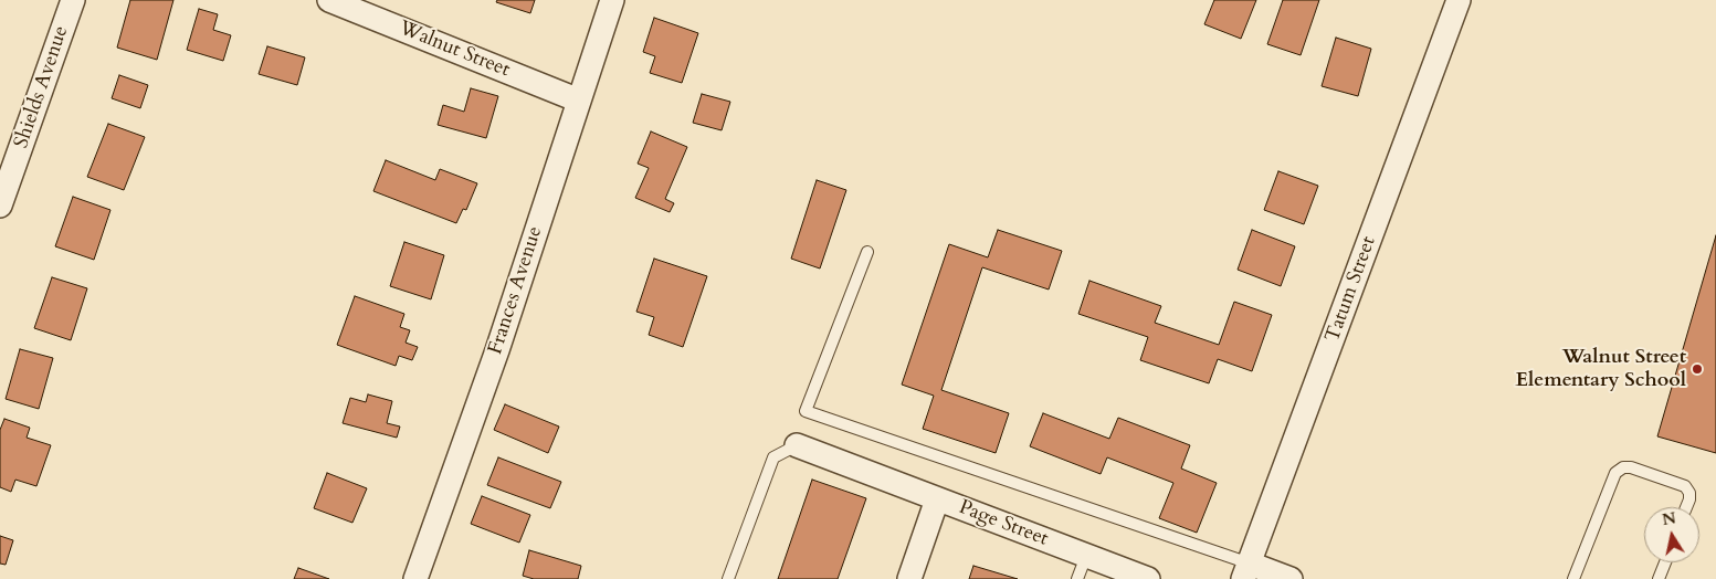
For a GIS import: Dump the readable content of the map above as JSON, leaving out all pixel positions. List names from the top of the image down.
{
  "streets": {
    "street": [
      "Walnut Street",
      "Shields Avenue",
      "Tatum Street",
      "Frances Avenue",
      "Page Street"
    ]
  },
  "crossings": [
    ["Walnut Street", "Frances Avenue"]
  ],
  "places": ["Walnut Street Elementary School"],
  "north": "top"
}
